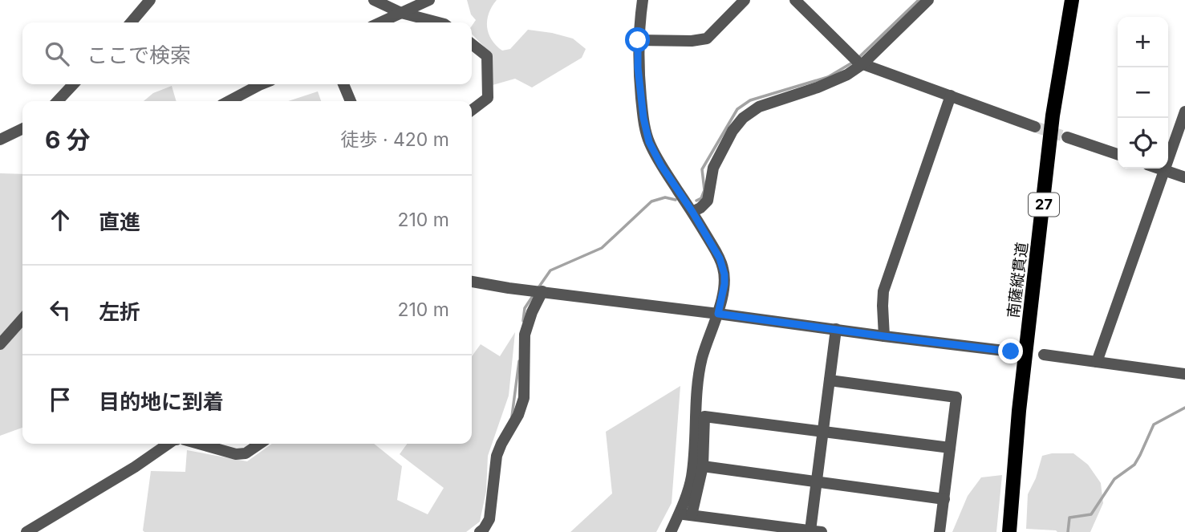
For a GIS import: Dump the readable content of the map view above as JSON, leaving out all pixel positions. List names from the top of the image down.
{
  "streets": {
    "main road": ["27", "南薩縦貫道"]
  },
  "page": {
    "map_buttons": ["+", "−"],
    "search": "ここで検索",
    "heading": ["6 分", "徒歩 · 420 m"],
    "list": [
      ["直進", "210 m"],
      ["左折", "210 m"],
      "目的地に到着"
    ]
  }
}
